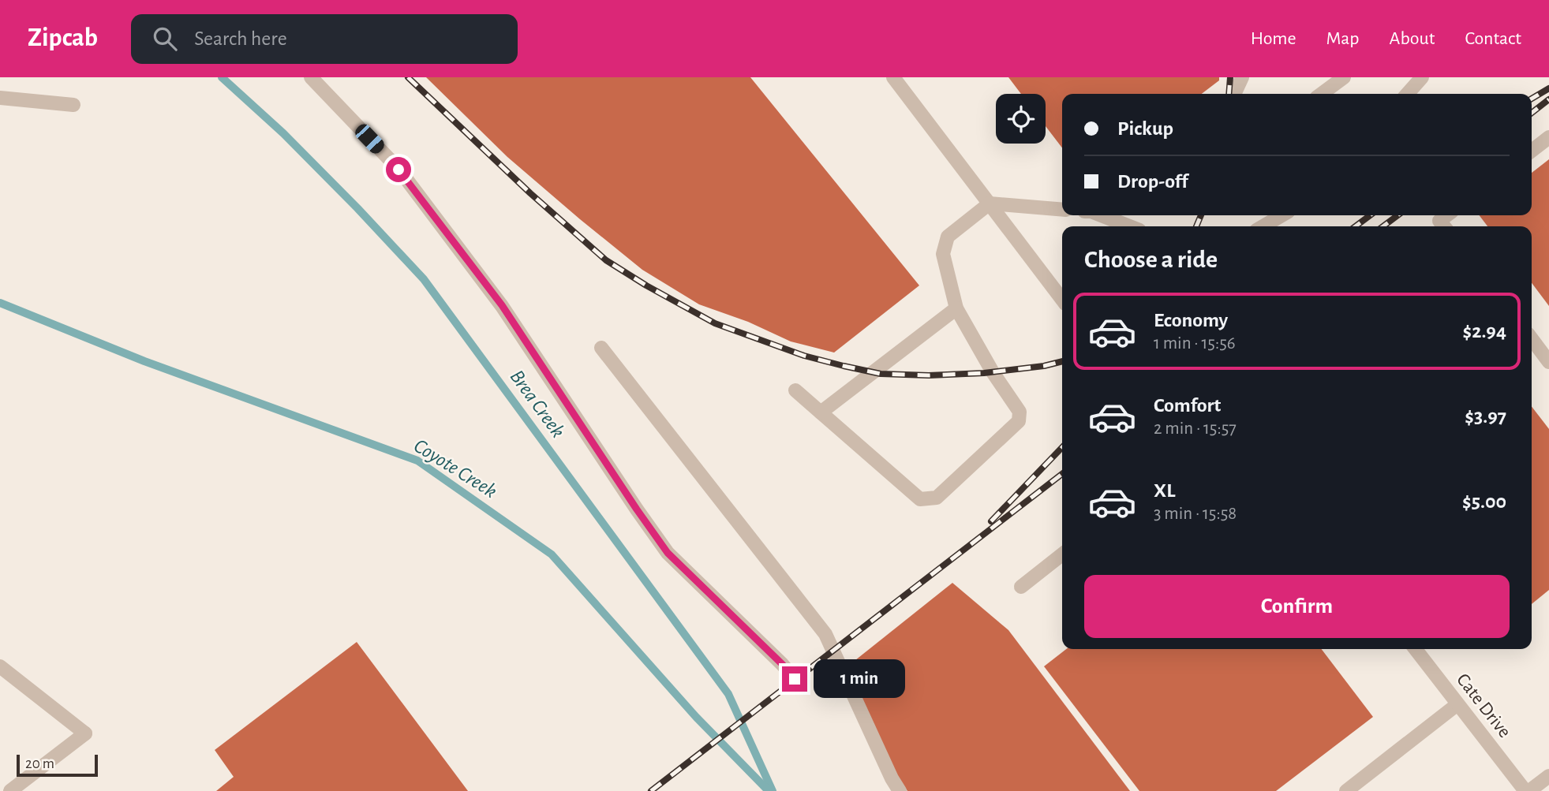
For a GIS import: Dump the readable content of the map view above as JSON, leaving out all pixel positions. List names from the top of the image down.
{
  "streets": {
    "street": ["Cate Drive"]
  },
  "water": ["Brea Creek", "Coyote Creek"],
  "scale_bar": "20 m",
  "page": {
    "header": "Zipcab",
    "search": "Search here",
    "nav": [
      "Home",
      "Map",
      "About",
      "Contact"
    ],
    "banner": ["Pickup", "Drop-off"],
    "heading": "Choose a ride",
    "list": [
      {
        "name": "Economy",
        "note": "1 min · 15:56",
        "value": "$2.94"
      },
      {
        "name": "Comfort",
        "note": "2 min · 15:57",
        "value": "$3.97"
      },
      {
        "name": "XL",
        "note": "3 min · 15:58",
        "value": "$5.00"
      }
    ],
    "buttons": "Confirm",
    "bubble": "1 min",
    "scale": "20 m"
  }
}
